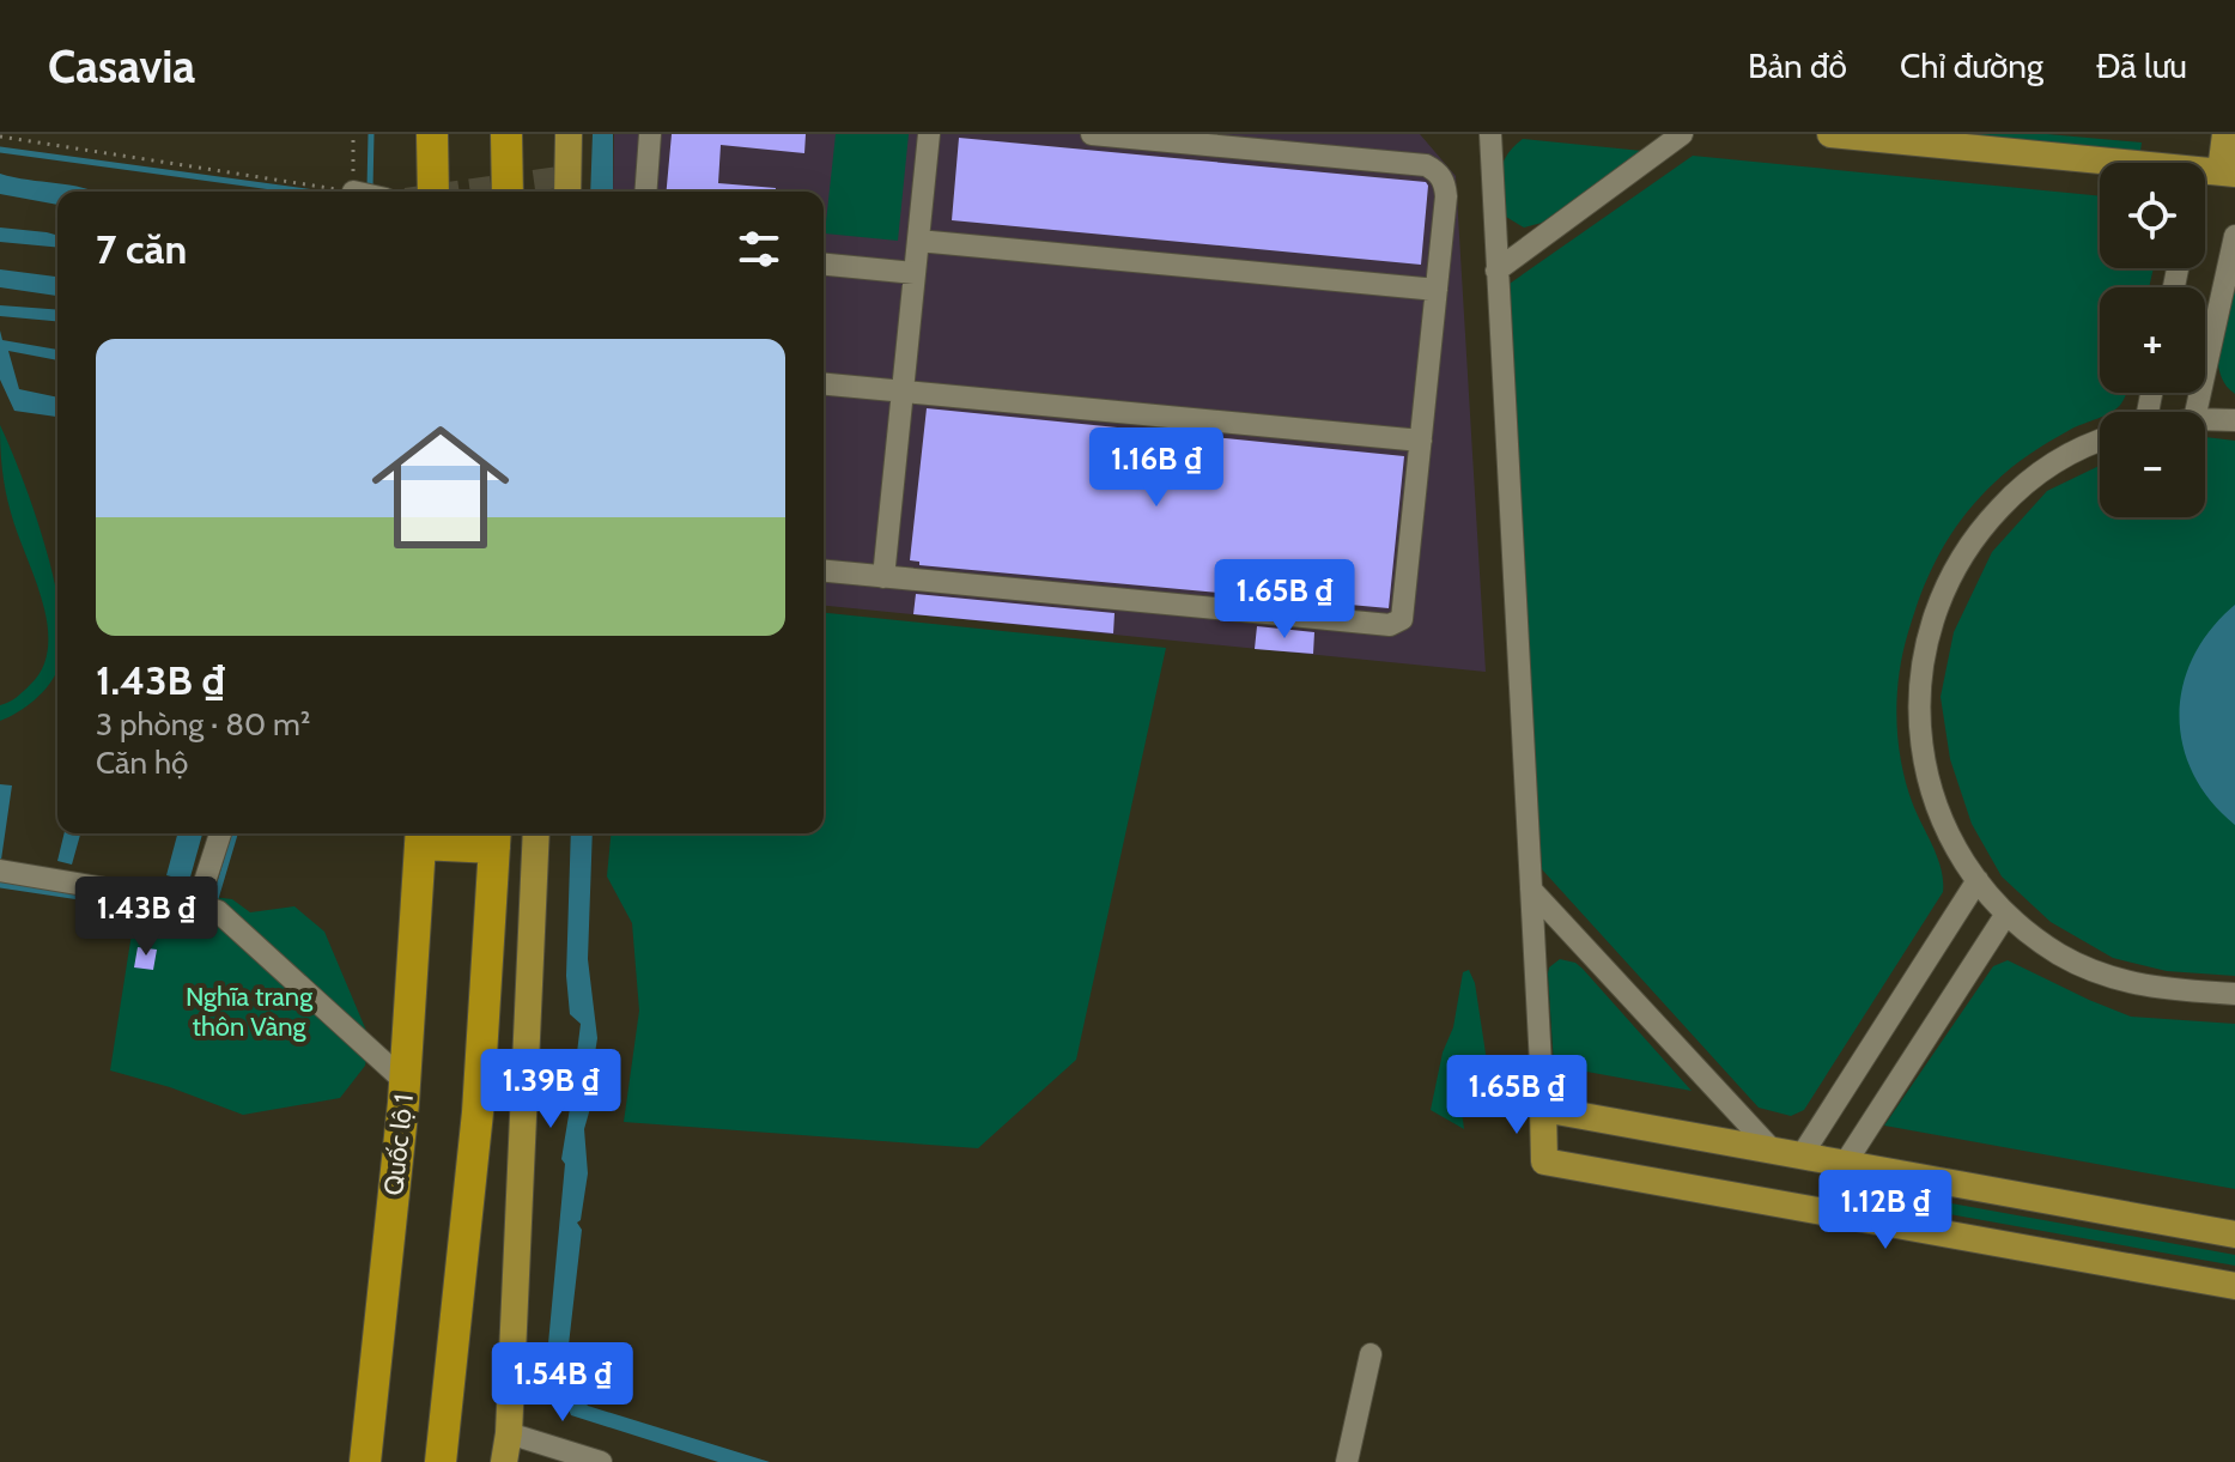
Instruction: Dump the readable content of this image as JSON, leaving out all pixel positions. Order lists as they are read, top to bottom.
{
  "streets": {
    "highway": ["Quốc lộ 1"]
  },
  "parks": ["Nghĩa trang thôn Vàng"],
  "page": {
    "header": "Casavia",
    "nav": ["Bản đồ", "Chỉ đường", "Đã lưu"],
    "map_buttons": ["+", "−"],
    "heading": "7 căn",
    "list": [
      {
        "name": "1.43B ₫",
        "note": "3 phòng · 80 m² · Căn hộ"
      }
    ],
    "price": [
      "1.16B ₫",
      "1.65B ₫",
      "1.43B ₫",
      "1.39B ₫",
      "1.65B ₫",
      "1.12B ₫",
      "1.54B ₫"
    ]
  }
}
